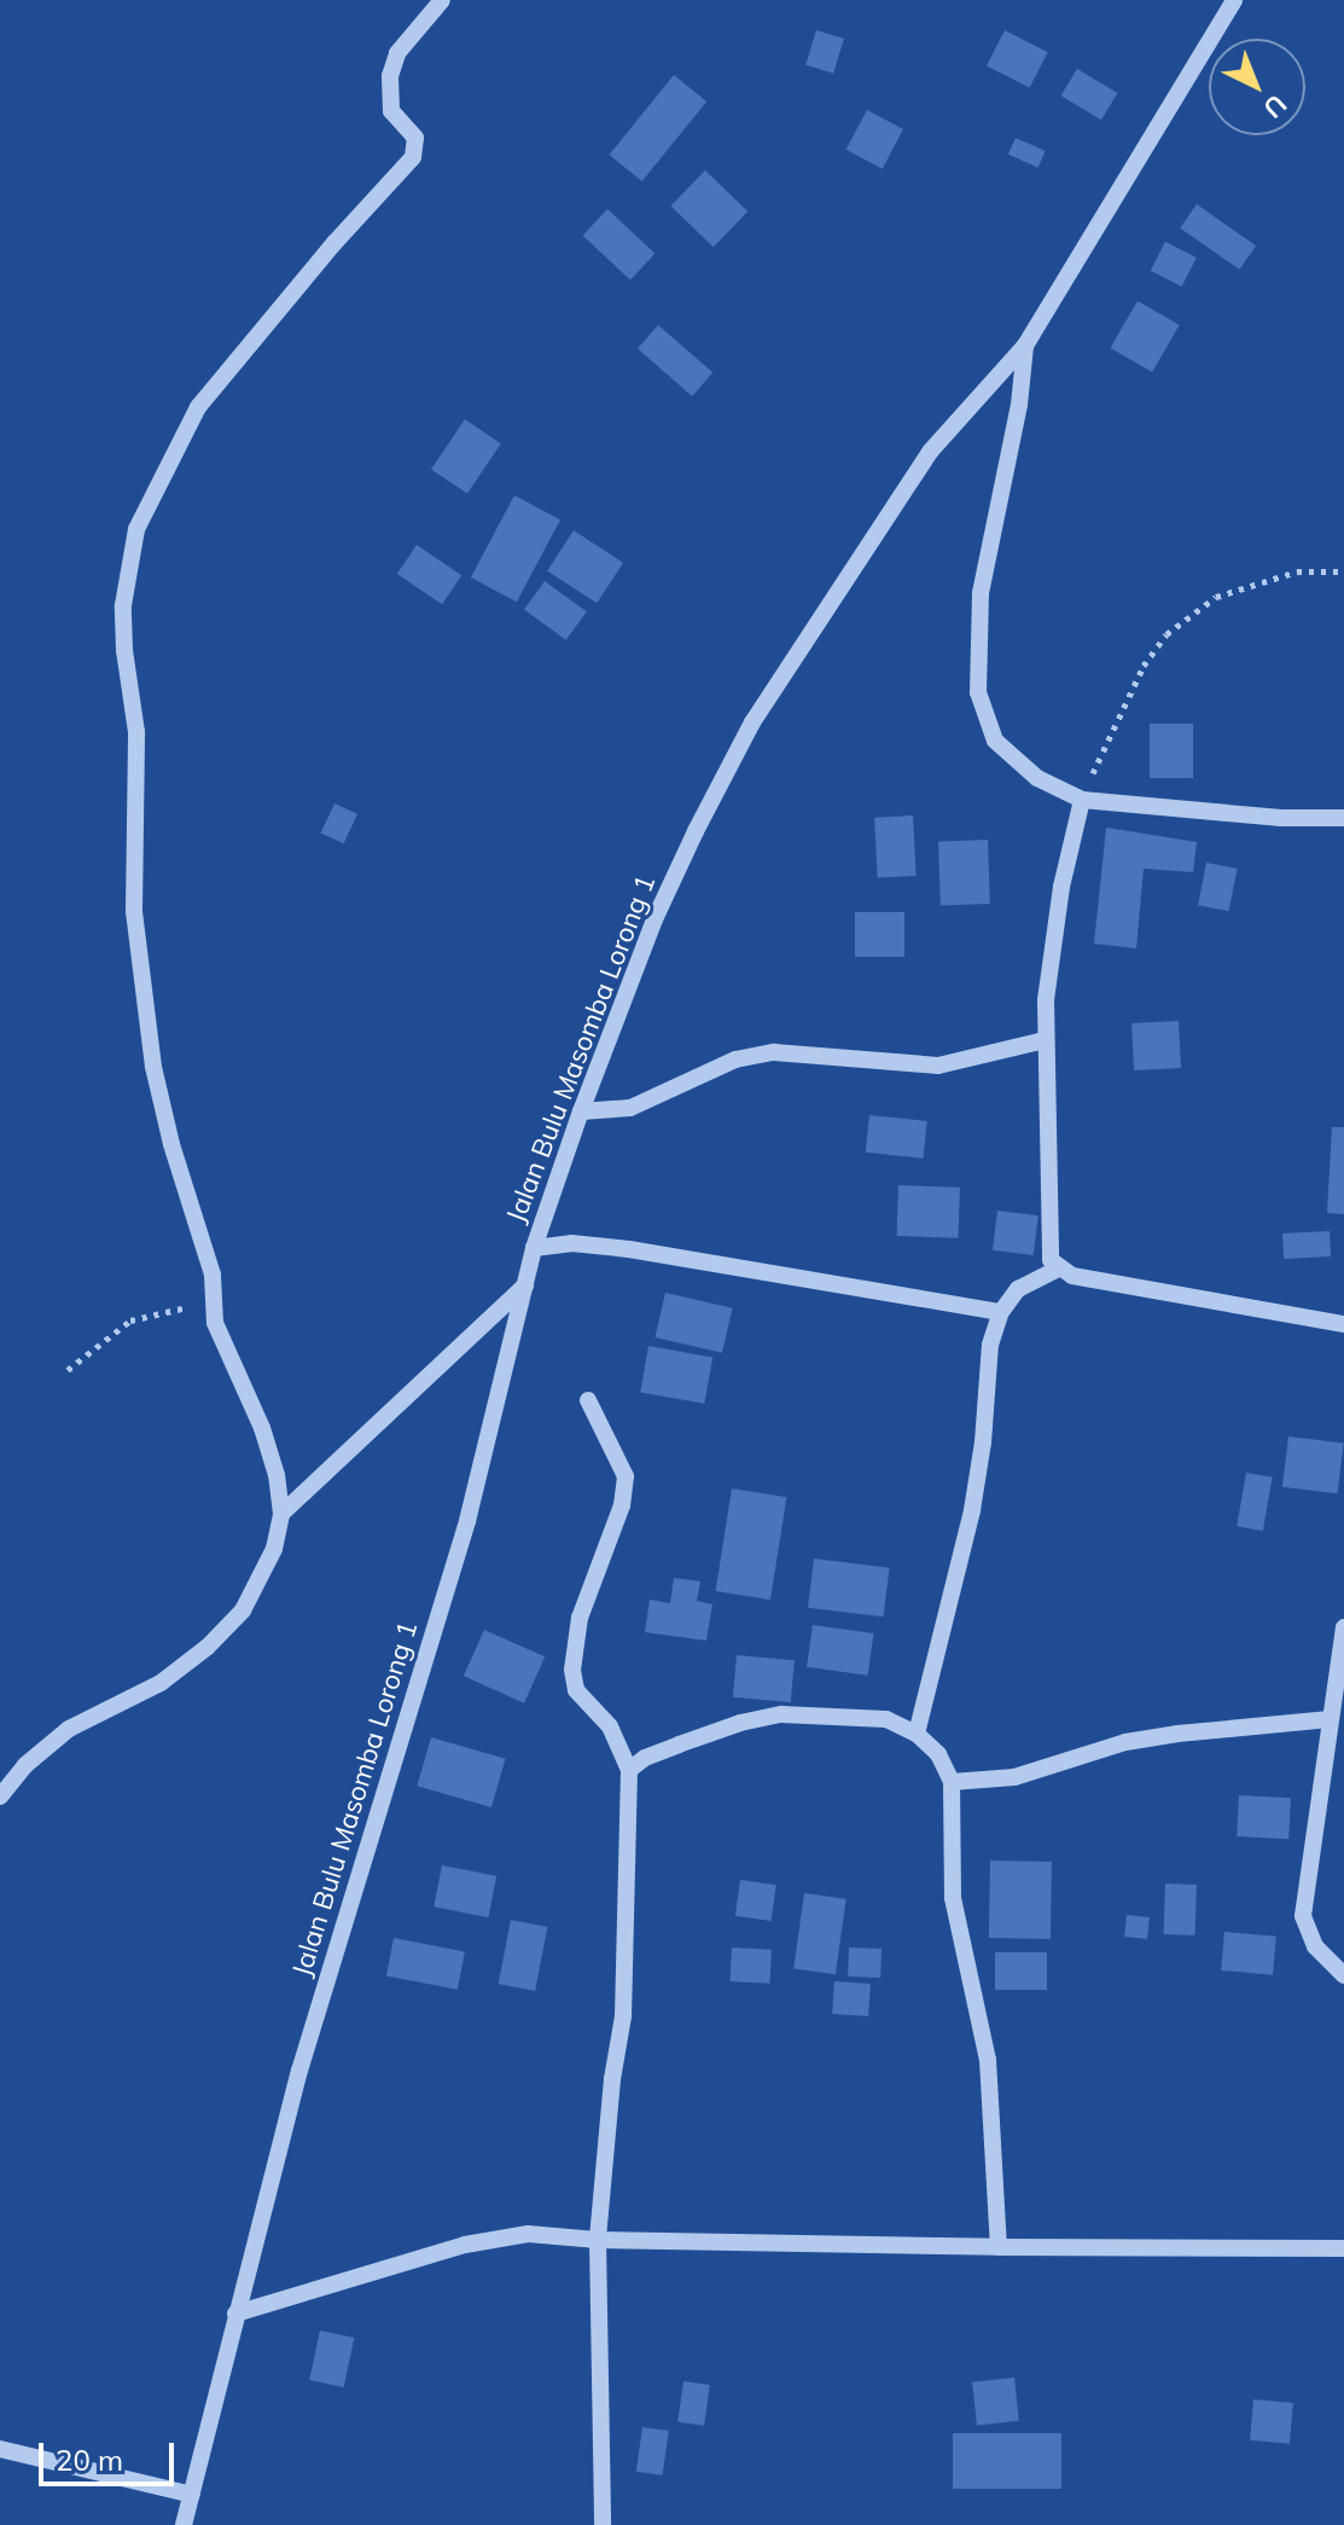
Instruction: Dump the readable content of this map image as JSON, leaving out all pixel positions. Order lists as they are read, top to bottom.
{
  "streets": {
    "street": ["Jalan Bulu Masomba Lorong 1"]
  },
  "scale_bar": "20 m",
  "north": "bottom right"
}
